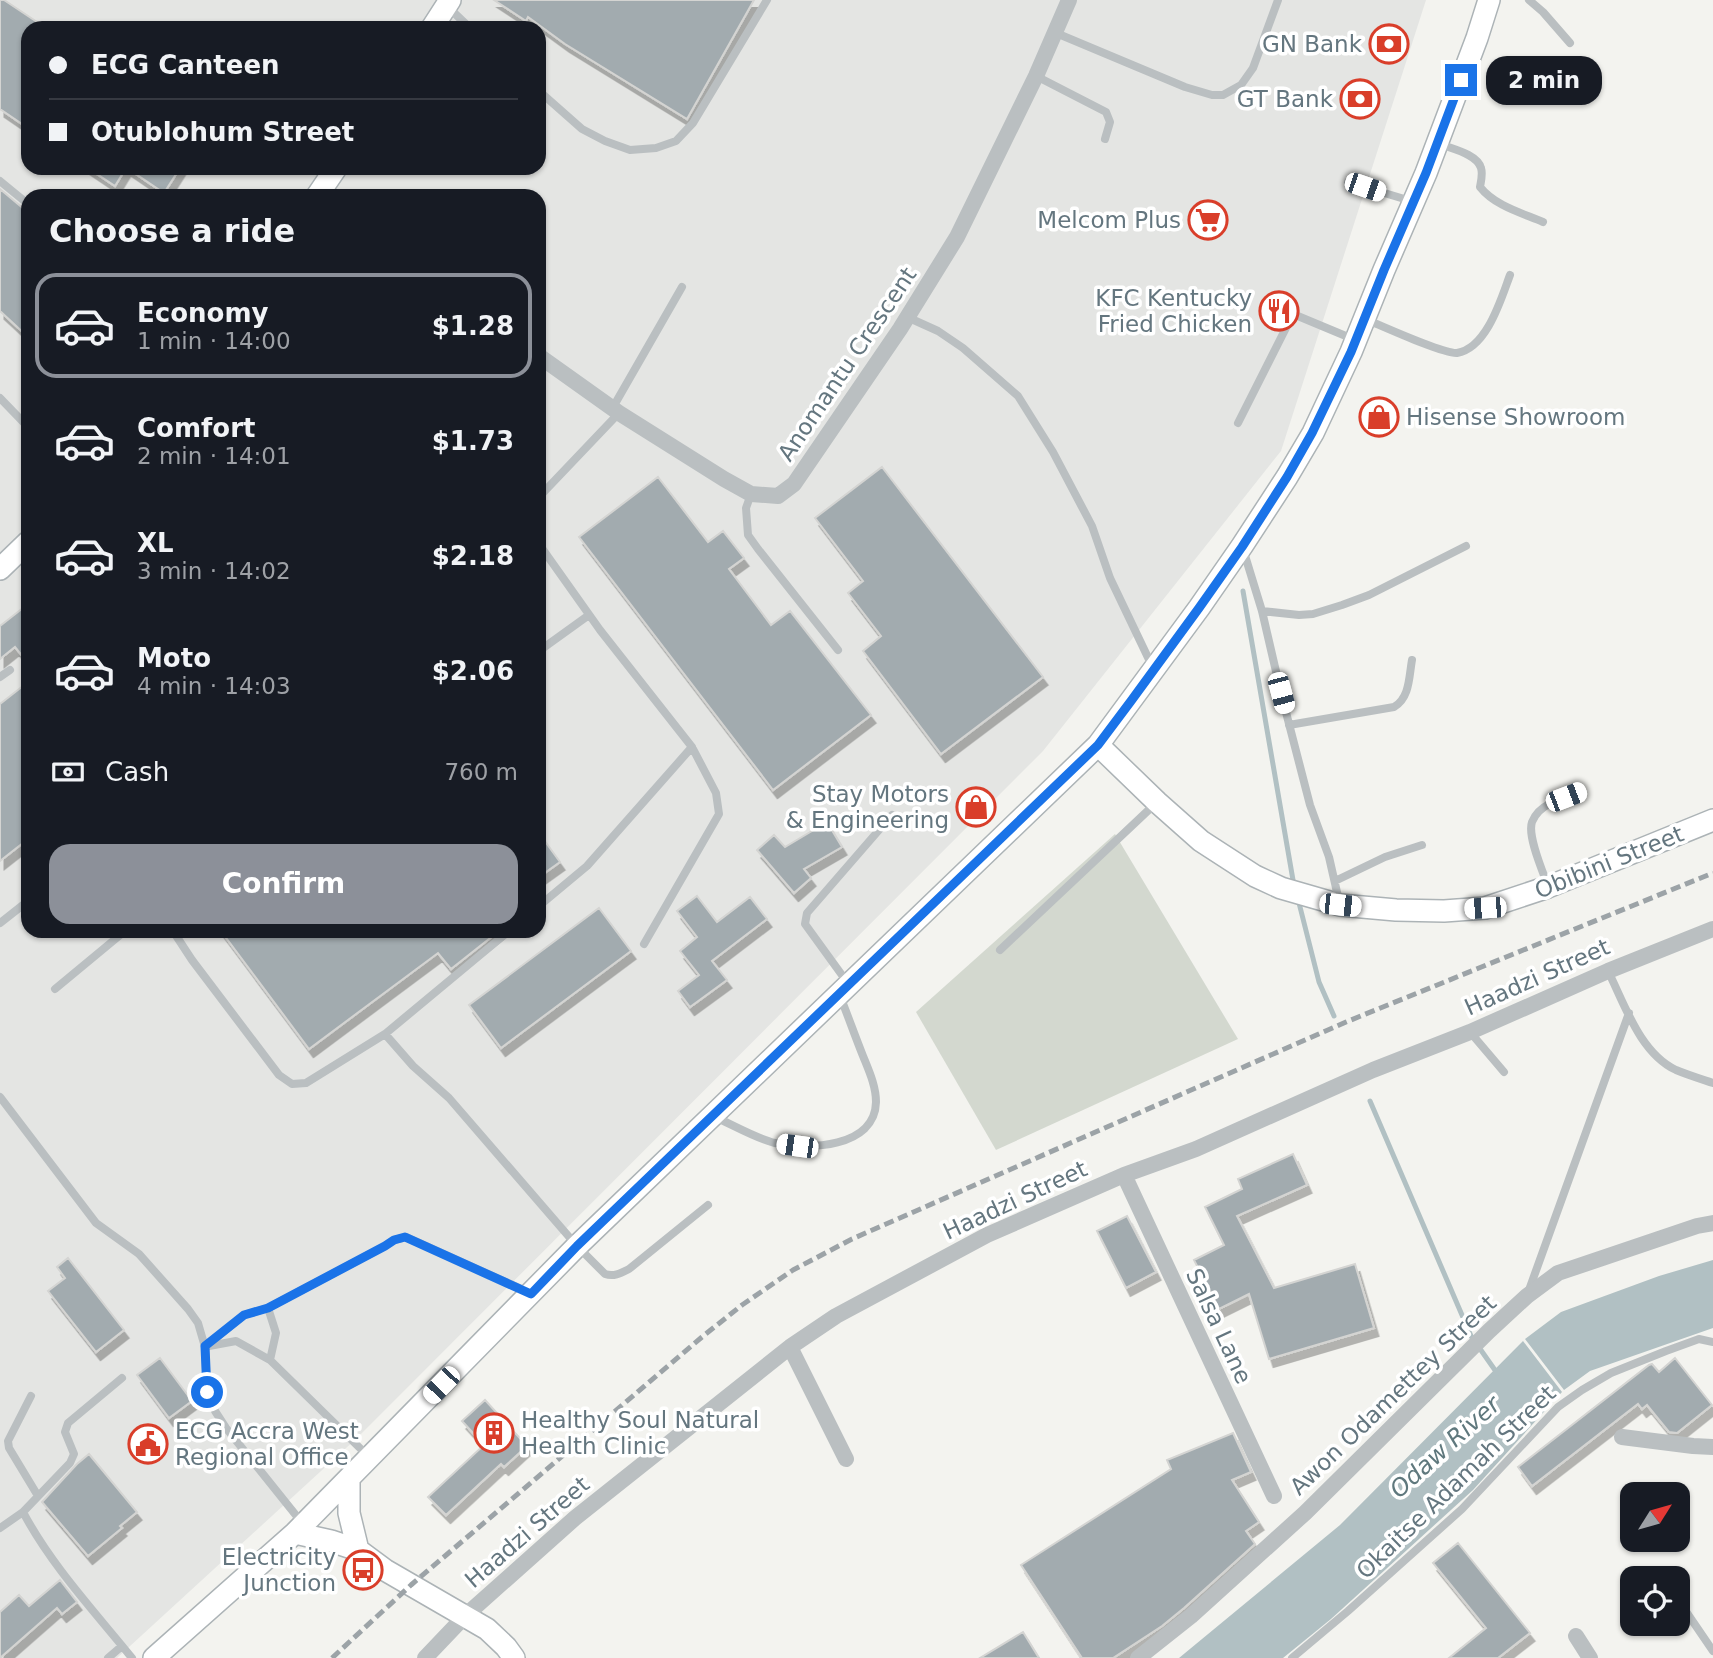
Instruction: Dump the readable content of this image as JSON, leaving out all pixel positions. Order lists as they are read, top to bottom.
{
  "streets": {
    "street": [
      "Anomantu Crescent",
      "Obibini Street",
      "Haadzi Street",
      "Salsa Lane",
      "Awon Odamettey Street"
    ],
    "lane": ["Okaitse Adamah Street"]
  },
  "crossings": [
    ["Haadzi Street", "Salsa Lane"]
  ],
  "water": ["Odaw River"],
  "places": {
    "bank": ["GN Bank", "GT Bank"],
    "supermarket": ["Melcom Plus"],
    "restaurant": ["KFC Kentucky Fried Chicken"],
    "shop": ["Hisense Showroom", "Stay Motors & Engineering"],
    "building": ["Healthy Soul Natural Health Clinic"],
    "public building": ["ECG Accra West Regional Office"],
    "bus stop": ["Electricity Junction"]
  },
  "north": "top right",
  "page": {
    "banner": ["ECG Canteen", "Otublohum Street"],
    "bubble": "2 min",
    "heading": "Choose a ride",
    "list": [
      {
        "name": "Economy",
        "note": "1 min · 14:00",
        "value": "$1.28"
      },
      {
        "name": "Comfort",
        "note": "2 min · 14:01",
        "value": "$1.73"
      },
      {
        "name": "XL",
        "note": "3 min · 14:02",
        "value": "$2.18"
      },
      {
        "name": "Moto",
        "note": "4 min · 14:03",
        "value": "$2.06"
      }
    ],
    "pay": ["Cash", "760 m"],
    "buttons": "Confirm"
  }
}
